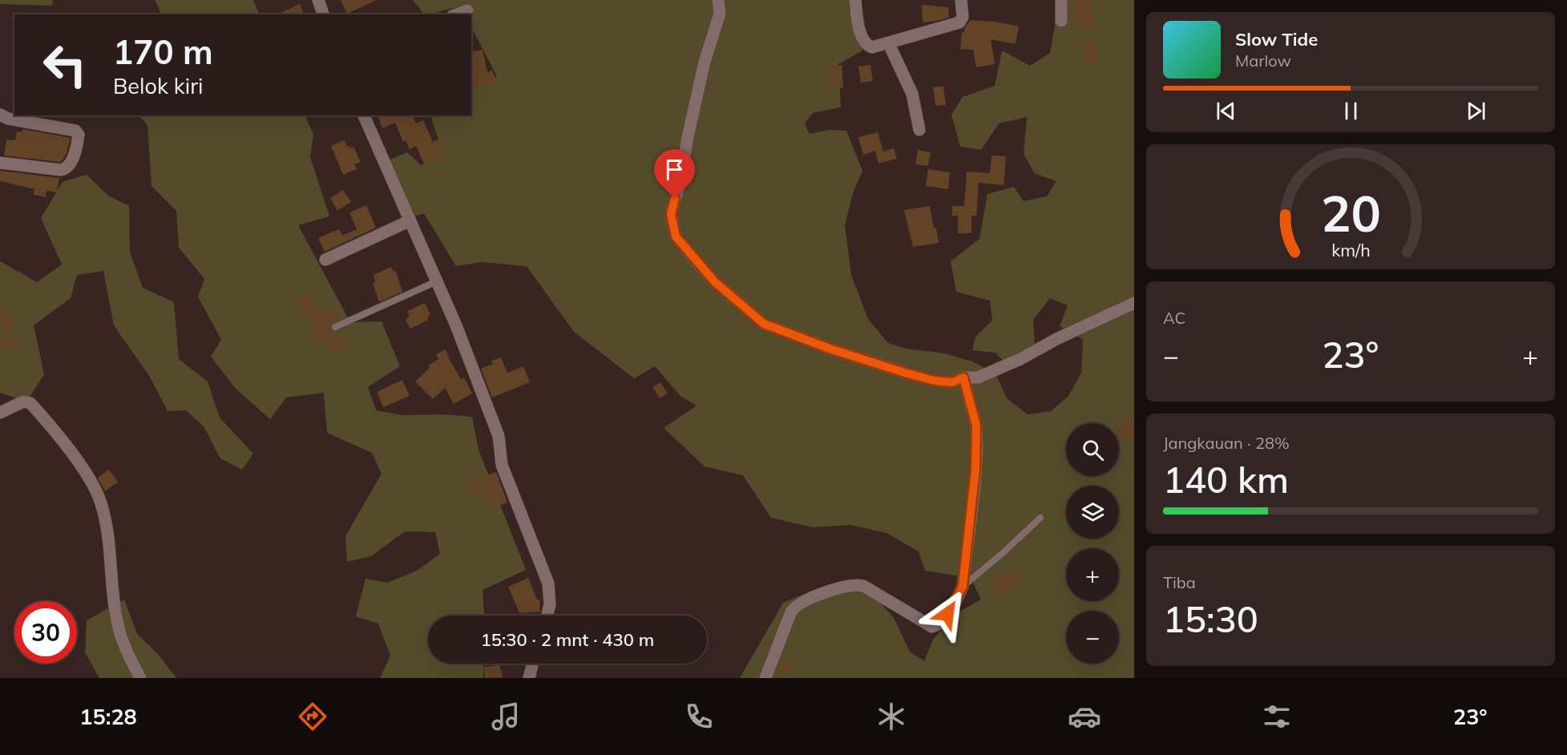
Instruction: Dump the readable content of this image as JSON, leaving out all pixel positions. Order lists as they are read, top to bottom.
{
  "page": {
    "turn": ["170 m", "Belok kiri"],
    "song": ["Slow Tide", "Marlow"],
    "tile": [
      "AC",
      ["Jangkauan · 28%", "140 km"],
      ["Tiba", "15:30"]
    ],
    "heat": ["−", "23°", "+"],
    "map_buttons": ["+", "−"],
    "limit": "30",
    "trip": "15:30 · 2 mnt · 430 m",
    "tabs": ["15:28", "23°"],
    "gauge": ["20", "km/h"]
  }
}
